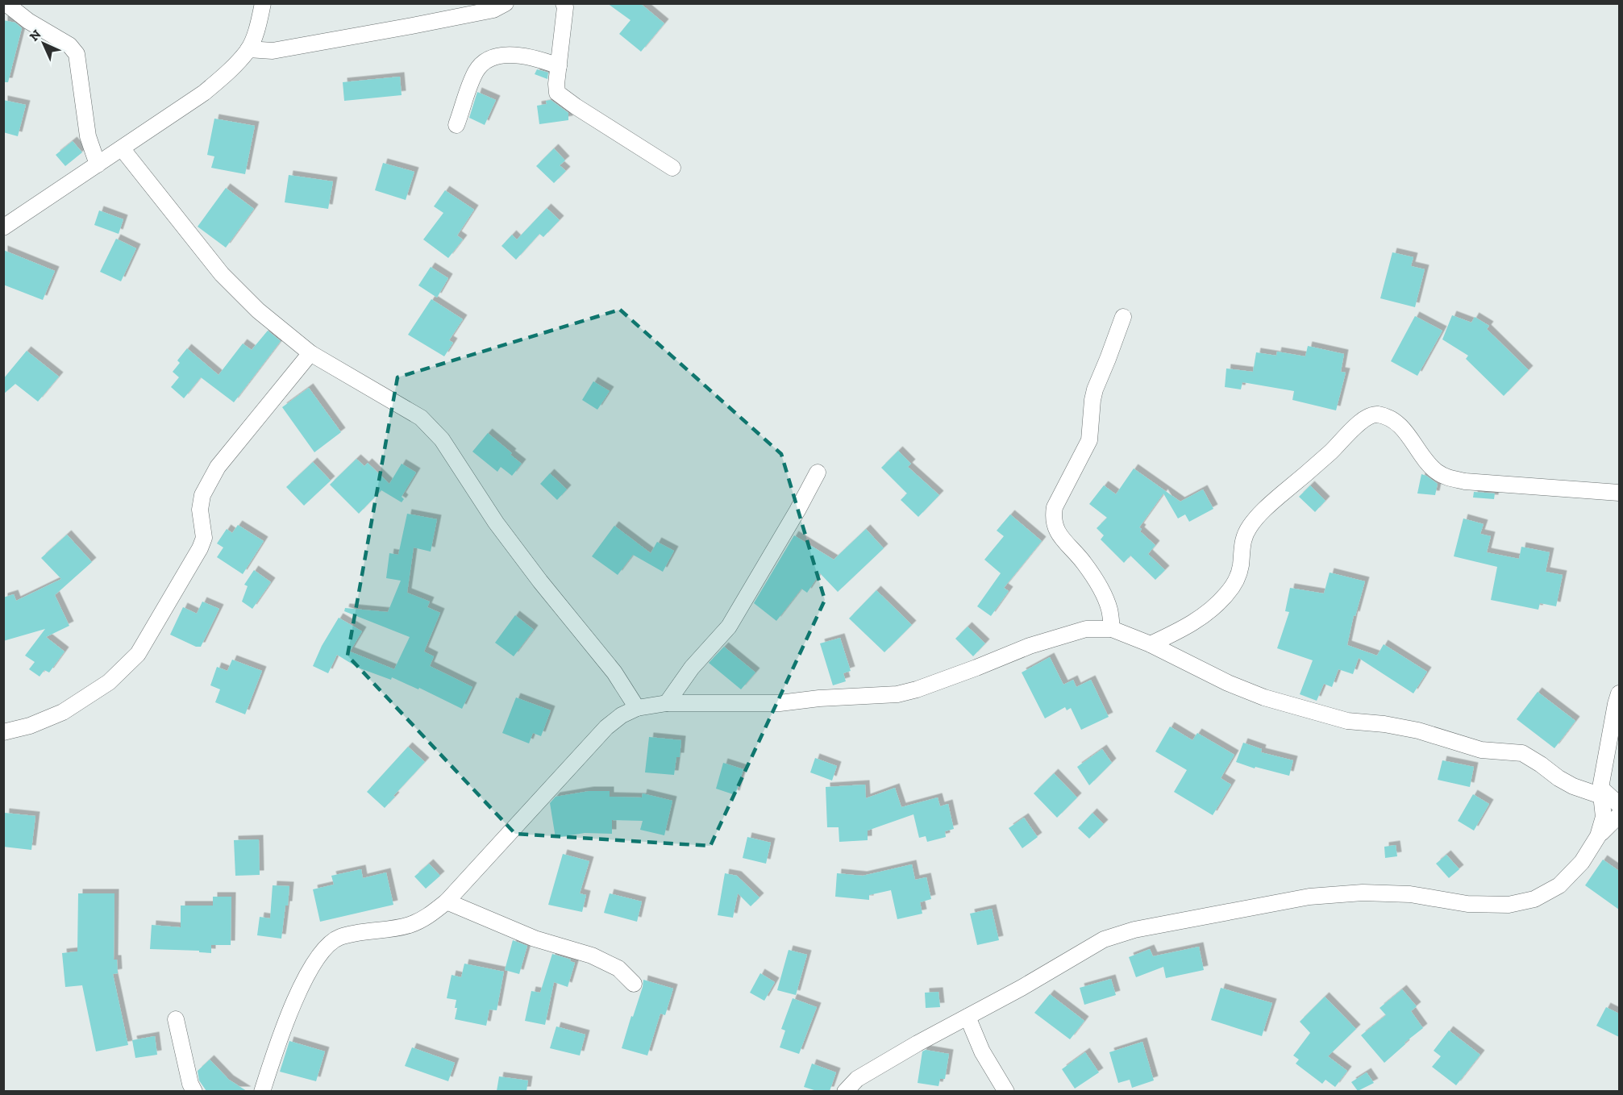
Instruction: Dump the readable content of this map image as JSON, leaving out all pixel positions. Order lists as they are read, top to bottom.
{
  "north": "top left"
}
